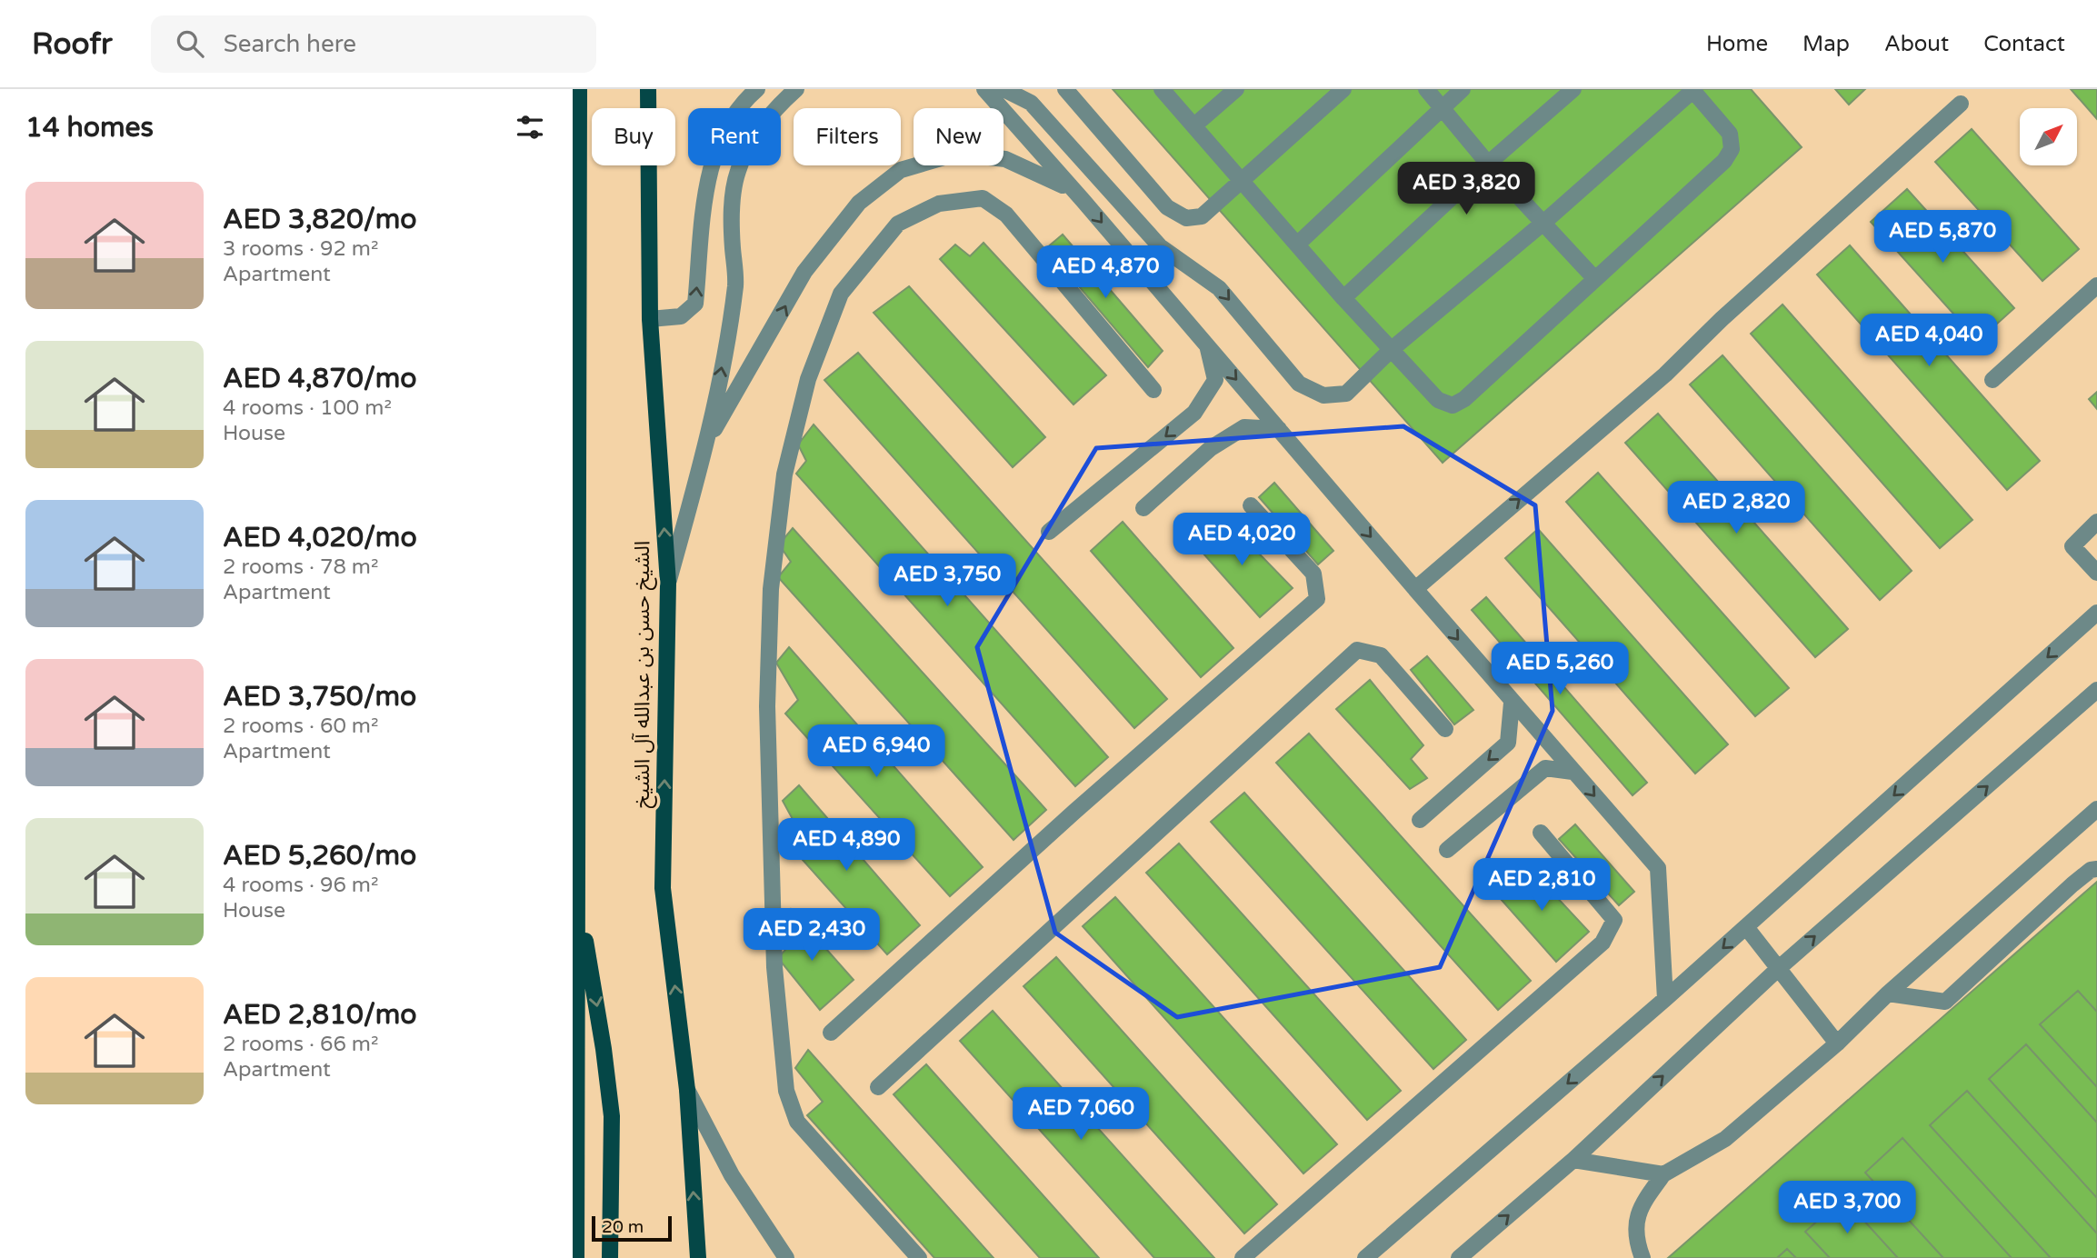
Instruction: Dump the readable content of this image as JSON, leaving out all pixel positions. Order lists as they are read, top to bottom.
{
  "streets": {
    "main road": ["الشيخ حسن بن عبدالله آل الشيخ"]
  },
  "scale_bar": "20 m",
  "north": "top right",
  "page": {
    "header": "Roofr",
    "search": "Search here",
    "nav": [
      "Home",
      "Map",
      "About",
      "Contact"
    ],
    "heading": "14 homes",
    "chip": [
      "Buy",
      "Rent",
      "Filters",
      "New"
    ],
    "price": [
      "AED 3,820",
      "AED 5,870",
      "AED 4,870",
      "AED 4,040",
      "AED 2,820",
      "AED 4,020",
      "AED 3,750",
      "AED 5,260",
      "AED 6,940",
      "AED 4,890",
      "AED 2,810",
      "AED 2,430",
      "AED 7,060",
      "AED 3,700"
    ],
    "list": [
      {
        "name": "AED 3,820/mo",
        "note": "3 rooms · 92 m² · Apartment"
      },
      {
        "name": "AED 4,870/mo",
        "note": "4 rooms · 100 m² · House"
      },
      {
        "name": "AED 4,020/mo",
        "note": "2 rooms · 78 m² · Apartment"
      },
      {
        "name": "AED 3,750/mo",
        "note": "2 rooms · 60 m² · Apartment"
      },
      {
        "name": "AED 5,260/mo",
        "note": "4 rooms · 96 m² · House"
      },
      {
        "name": "AED 2,810/mo",
        "note": "2 rooms · 66 m² · Apartment"
      }
    ],
    "scale": "20 m"
  }
}
